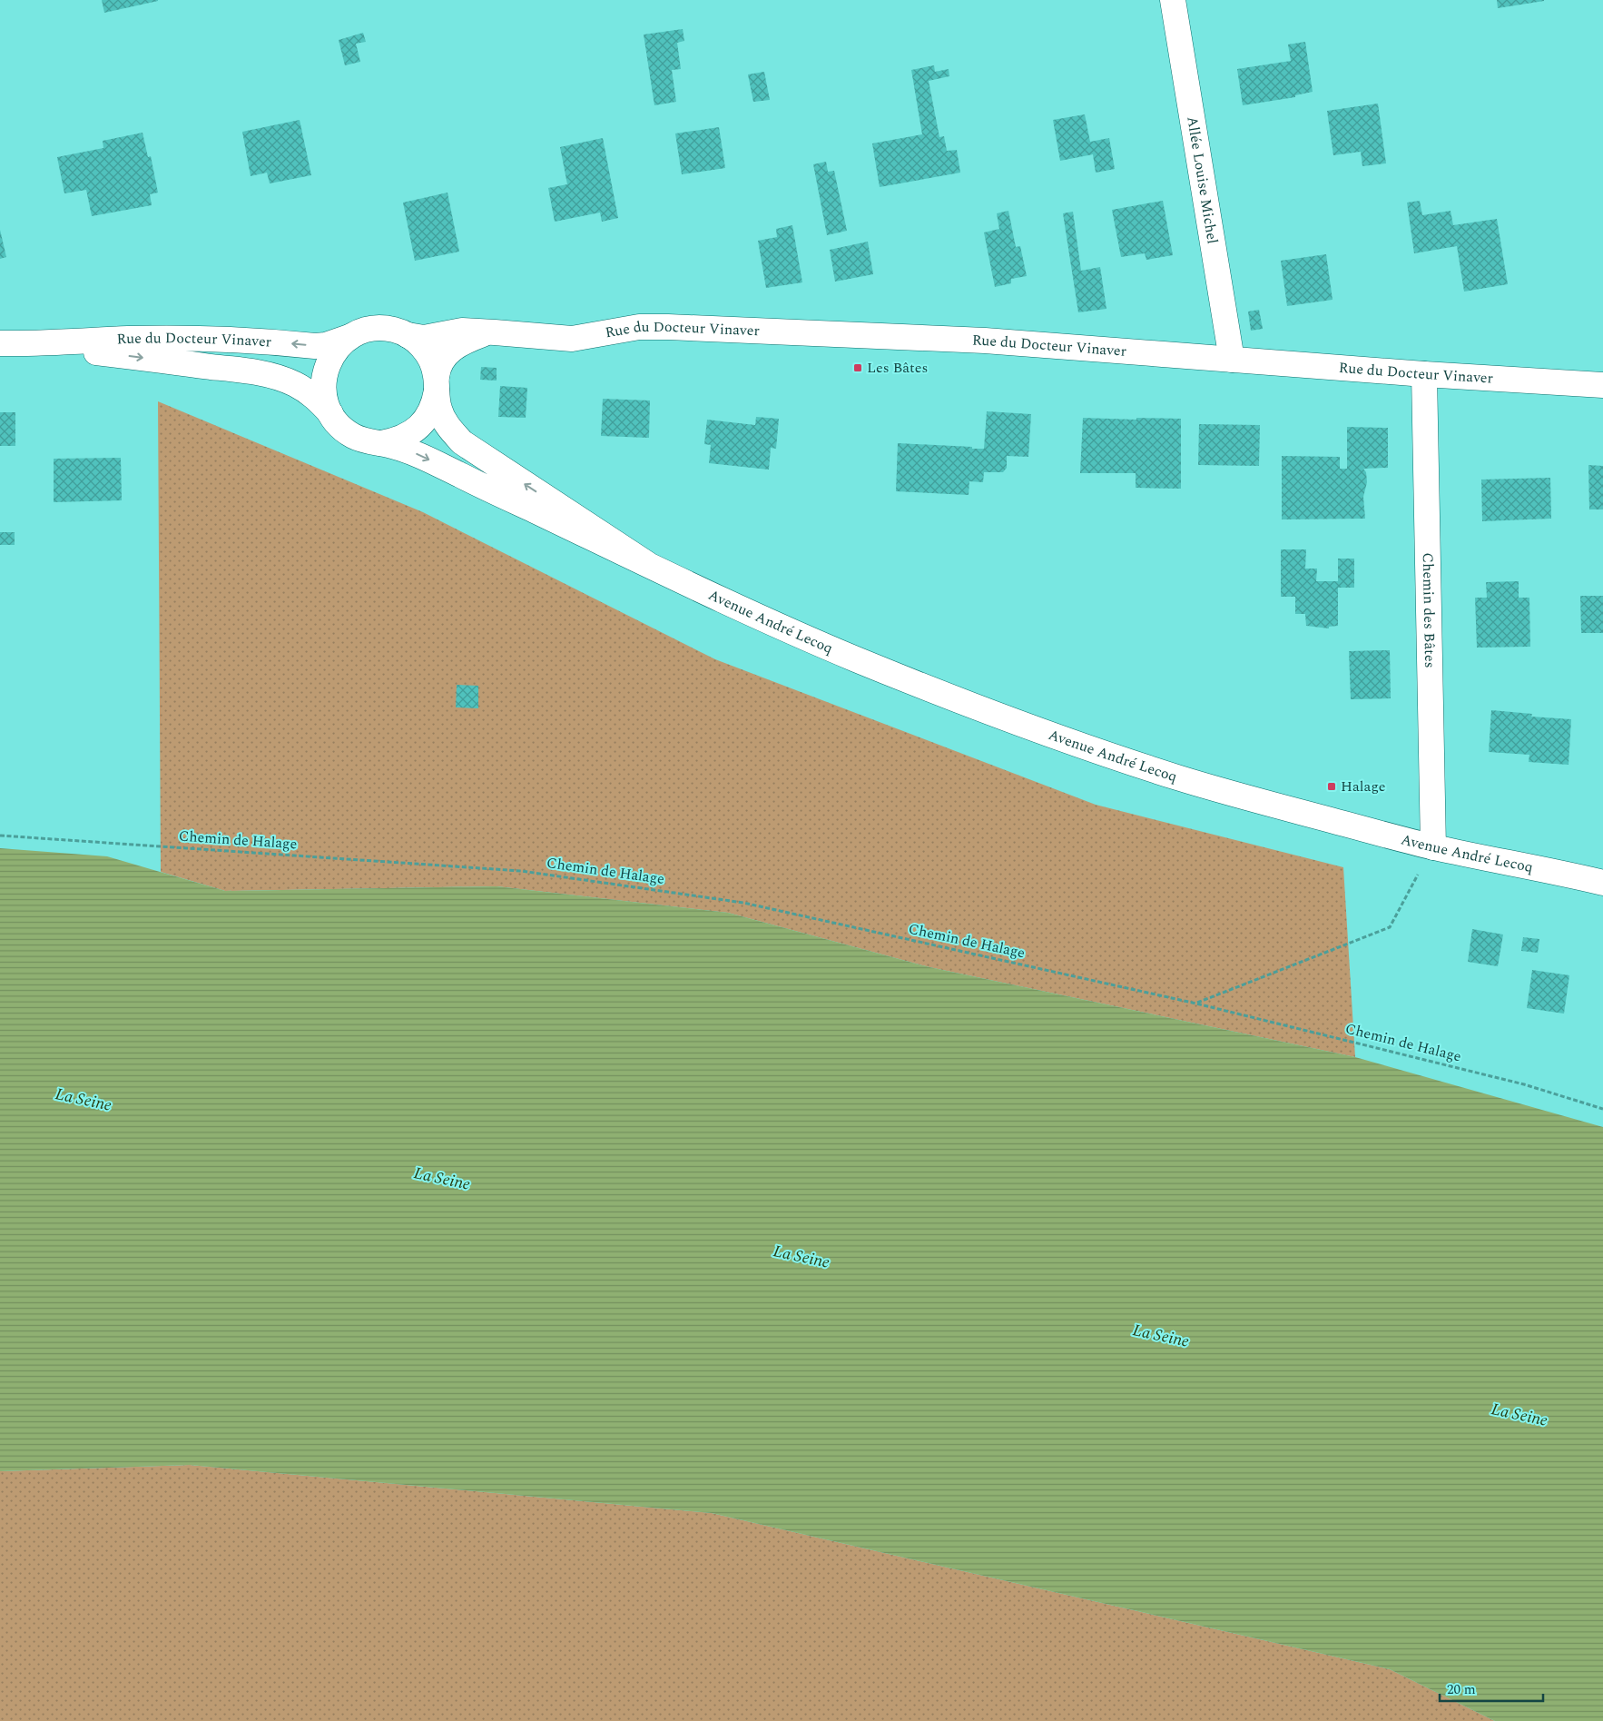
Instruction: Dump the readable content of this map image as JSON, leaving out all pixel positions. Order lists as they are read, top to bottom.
{
  "streets": {
    "main road": [
      "Allée Louise Michel",
      "Rue du Docteur Vinaver",
      "Chemin des Bâtes",
      "Avenue André Lecoq"
    ],
    "path": ["Chemin de Halage"]
  },
  "crossings": [
    ["Allée Louise Michel", "Rue du Docteur Vinaver"],
    ["Rue du Docteur Vinaver", "Chemin des Bâtes"],
    ["Chemin des Bâtes", "Avenue André Lecoq"]
  ],
  "water": ["La Seine"],
  "places": {
    "transit": ["Les Bâtes", "Halage"]
  },
  "scale_bar": "20 m"
}
